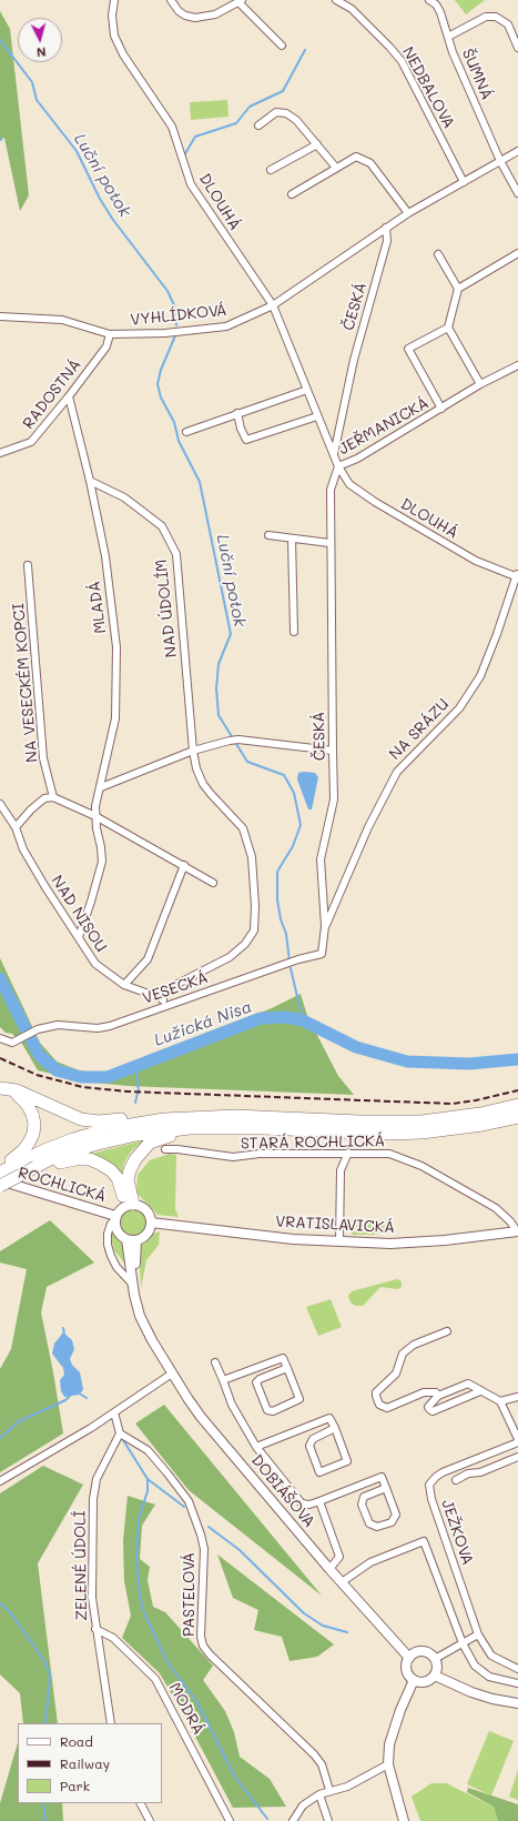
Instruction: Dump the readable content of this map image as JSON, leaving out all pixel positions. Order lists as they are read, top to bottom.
{
  "streets": {
    "street": [
      "ŠUMNÁ",
      "NEDBALOVA",
      "DLOUHÁ",
      "ČESKÁ",
      "VYHLÍDKOVÁ",
      "RADOSTNÁ",
      "JEŘMANICKÁ",
      "MLADÁ",
      "NAD ÚDOLÍM",
      "NA VESECKÉM KOPCI",
      "NA SRÁZU",
      "NAD NISOU",
      "VESECKÁ",
      "STARÁ ROCHLICKÁ",
      "ROCHLICKÁ",
      "VRATISLAVICKÁ",
      "DOBIÁŠOVA",
      "JEŽKOVA",
      "ZELENÉ ÚDOLÍ",
      "PASTELOVÁ",
      "MODRÁ"
    ]
  },
  "crossings": [
    ["DLOUHÁ", "ČESKÁ"],
    ["DLOUHÁ", "VYHLÍDKOVÁ"],
    ["DLOUHÁ", "JEŘMANICKÁ"],
    ["DLOUHÁ", "NA SRÁZU"],
    ["ČESKÁ", "VYHLÍDKOVÁ"],
    ["ČESKÁ", "JEŘMANICKÁ"],
    ["ČESKÁ", "NA SRÁZU"],
    ["ČESKÁ", "VESECKÁ"],
    ["VYHLÍDKOVÁ", "RADOSTNÁ"],
    ["RADOSTNÁ", "MLADÁ"],
    ["MLADÁ", "NAD ÚDOLÍM"],
    ["MLADÁ", "NAD NISOU"],
    ["NAD ÚDOLÍM", "NAD NISOU"],
    ["NA SRÁZU", "VESECKÁ"],
    ["STARÁ ROCHLICKÁ", "VRATISLAVICKÁ"],
    ["ROCHLICKÁ", "VRATISLAVICKÁ"],
    ["ROCHLICKÁ", "DOBIÁŠOVA"],
    ["VRATISLAVICKÁ", "DOBIÁŠOVA"],
    ["ZELENÉ ÚDOLÍ", "PASTELOVÁ"],
    ["ZELENÉ ÚDOLÍ", "MODRÁ"]
  ],
  "water": ["Luční potok", "Lužická Nisa"],
  "legend": ["Road", "Railway", "Park"],
  "north": "bottom"
}
